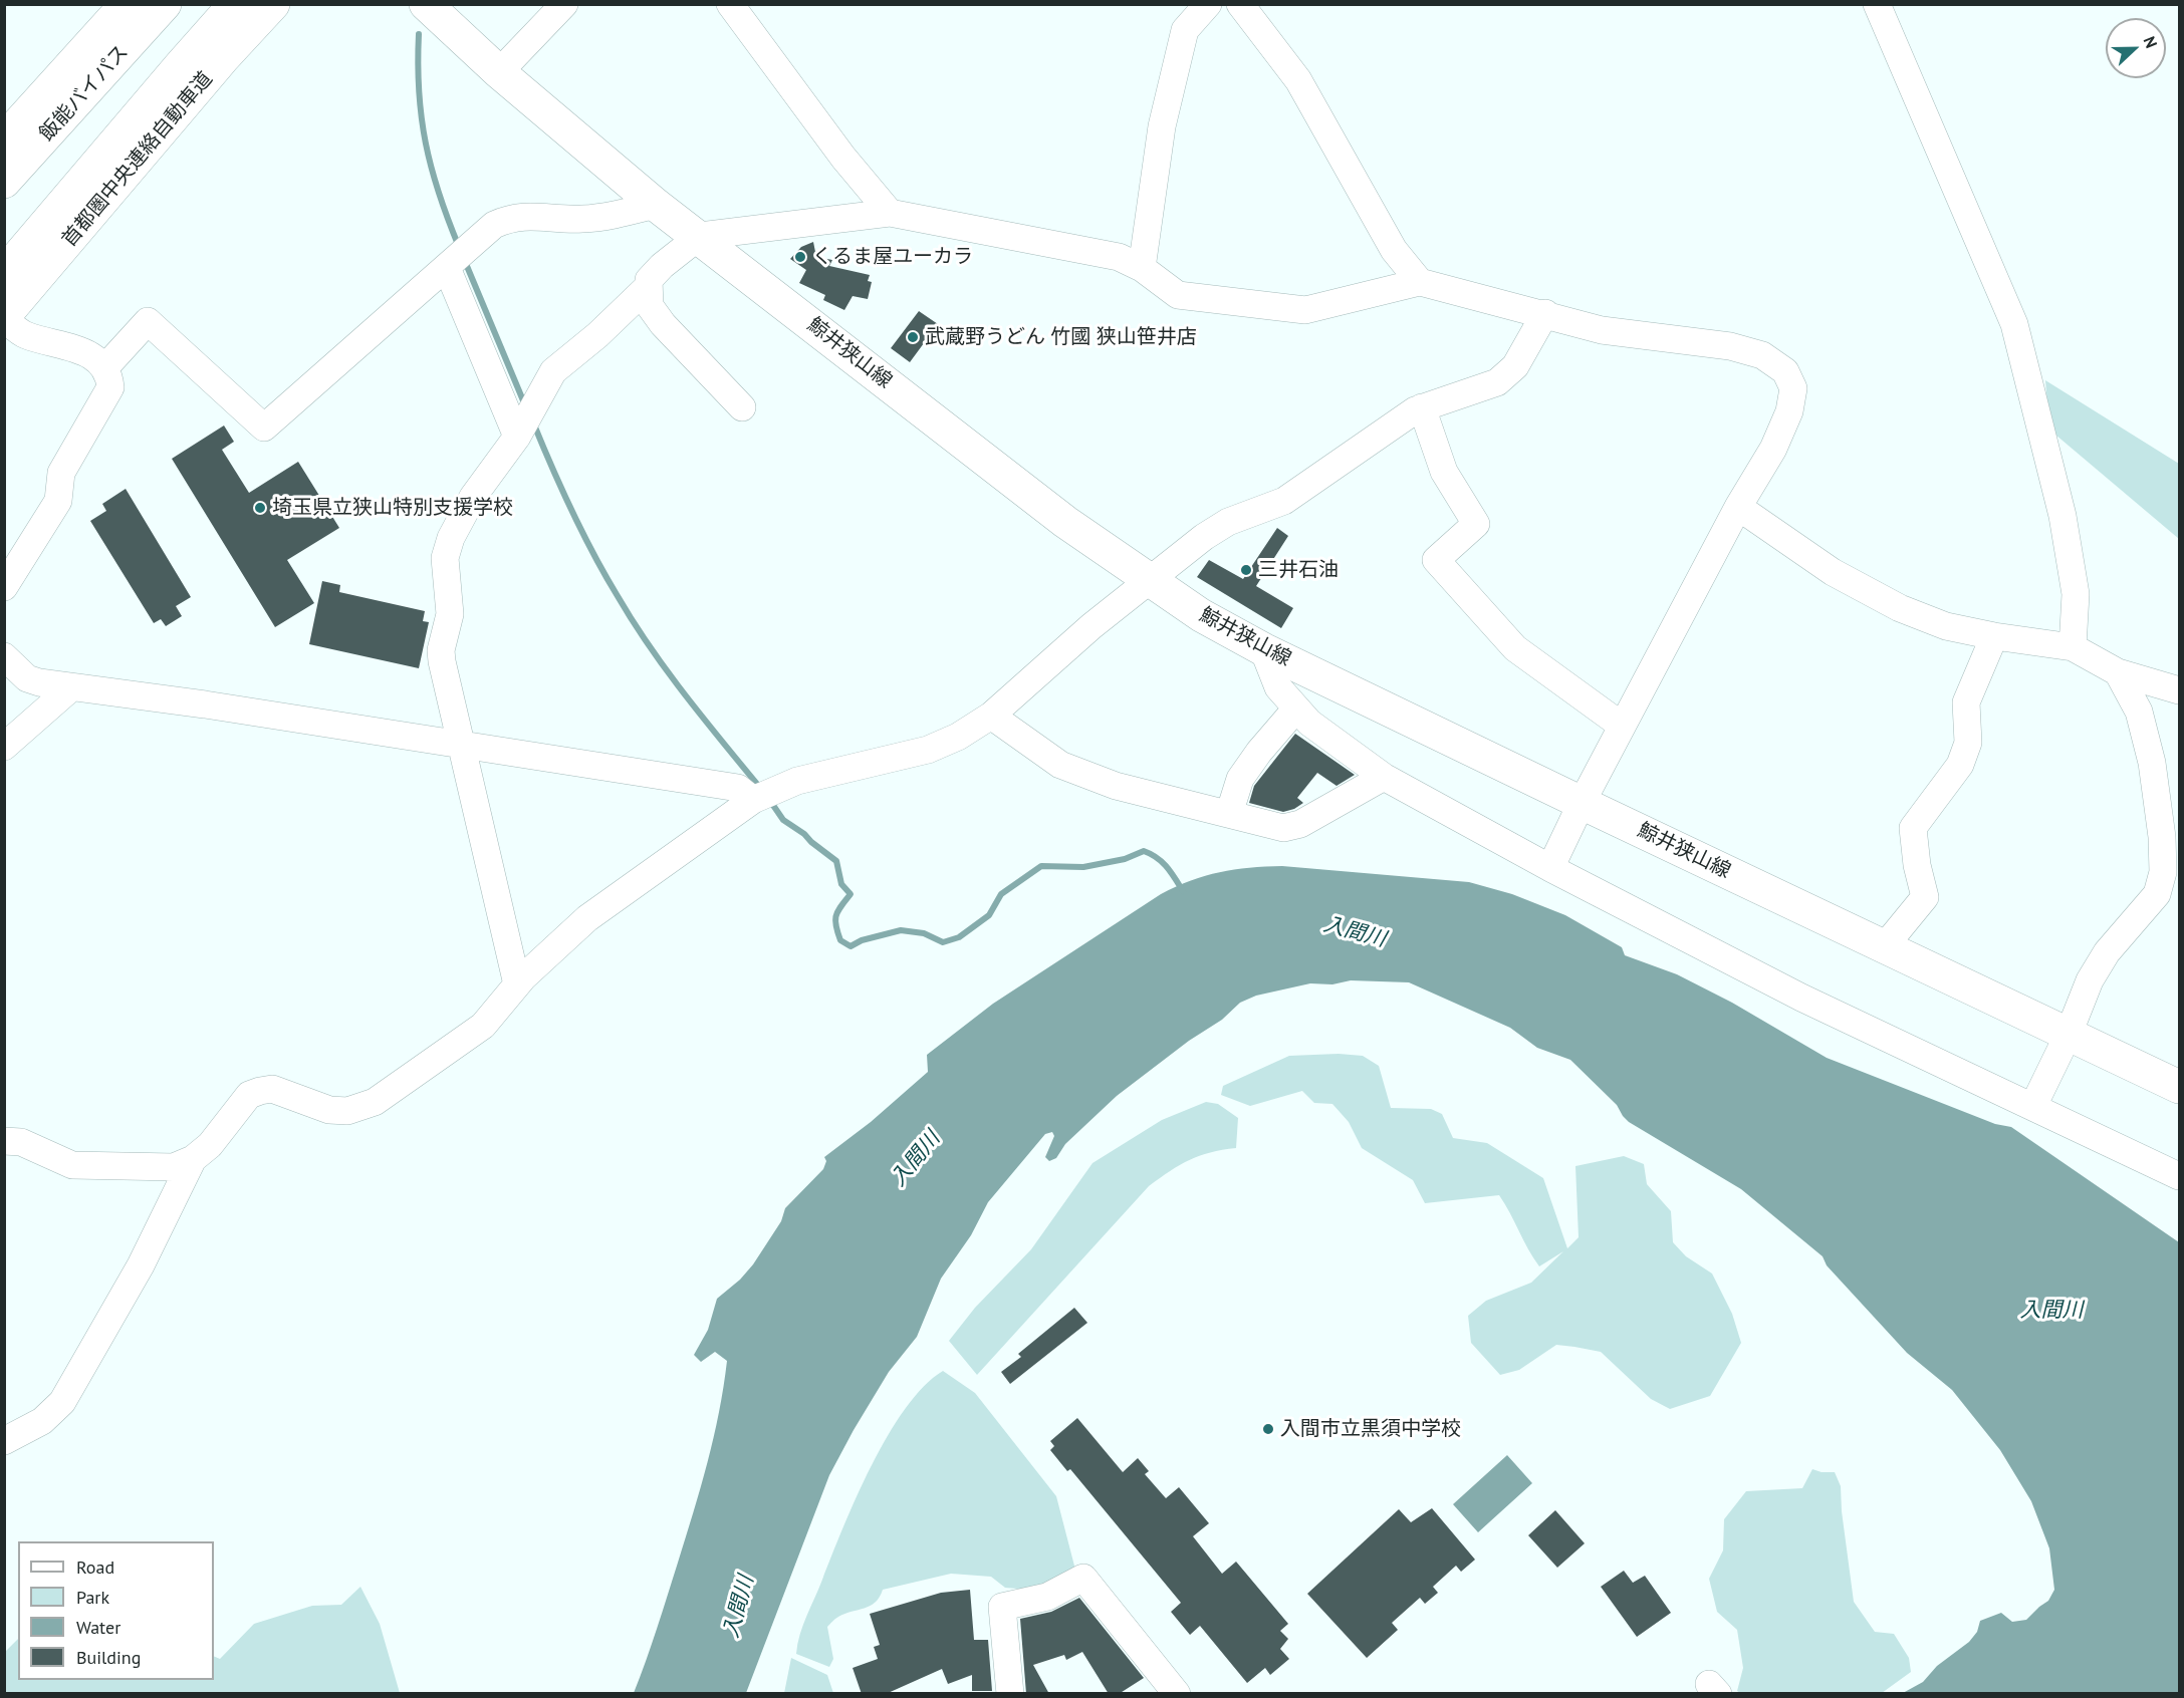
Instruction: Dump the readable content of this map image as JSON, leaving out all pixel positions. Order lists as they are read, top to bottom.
{
  "streets": {
    "main road": ["飯能バイパス", "首都圏中央連絡自動車道", "鯨井狭山線"]
  },
  "water": ["入間川"],
  "places": [
    "くるま屋ユーカラ",
    "武蔵野うどん 竹國 狭山笹井店",
    "埼玉県立狭山特別支援学校",
    "三井石油",
    "入間市立黒須中学校"
  ],
  "legend": [
    "Road",
    "Park",
    "Water",
    "Building"
  ],
  "north": "right"
}
